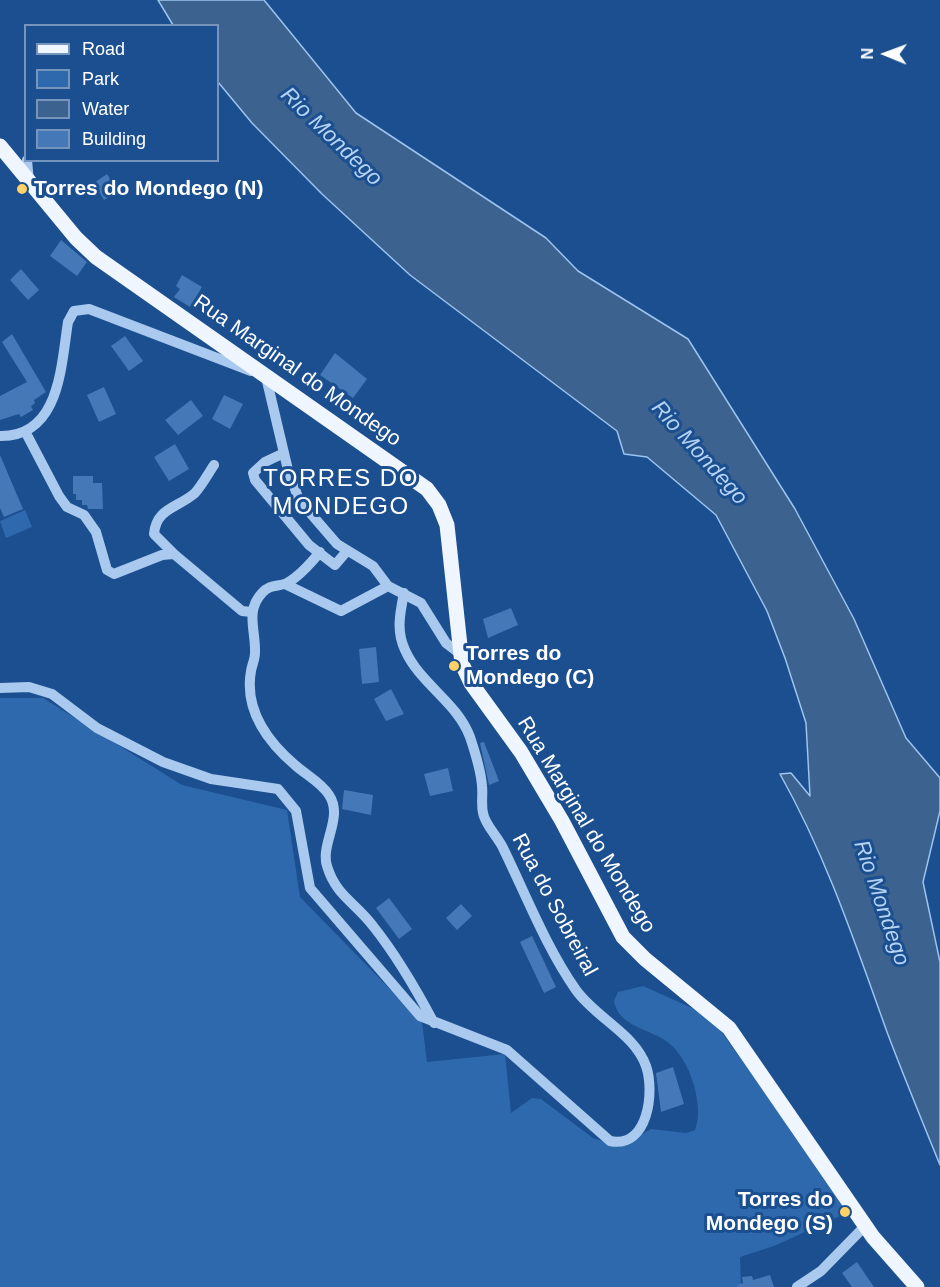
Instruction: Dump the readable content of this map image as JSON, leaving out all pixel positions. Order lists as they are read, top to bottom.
{
  "streets": {
    "main road": ["Rua Marginal do Mondego"],
    "street": ["Rua do Sobreiral"]
  },
  "districts": ["TORRES DO MONDEGO"],
  "water": ["Rio Mondego"],
  "places": ["Torres do Mondego (N)", "Torres do Mondego (C)", "Torres do Mondego (S)"],
  "legend": [
    "Road",
    "Park",
    "Water",
    "Building"
  ],
  "north": "left"
}
